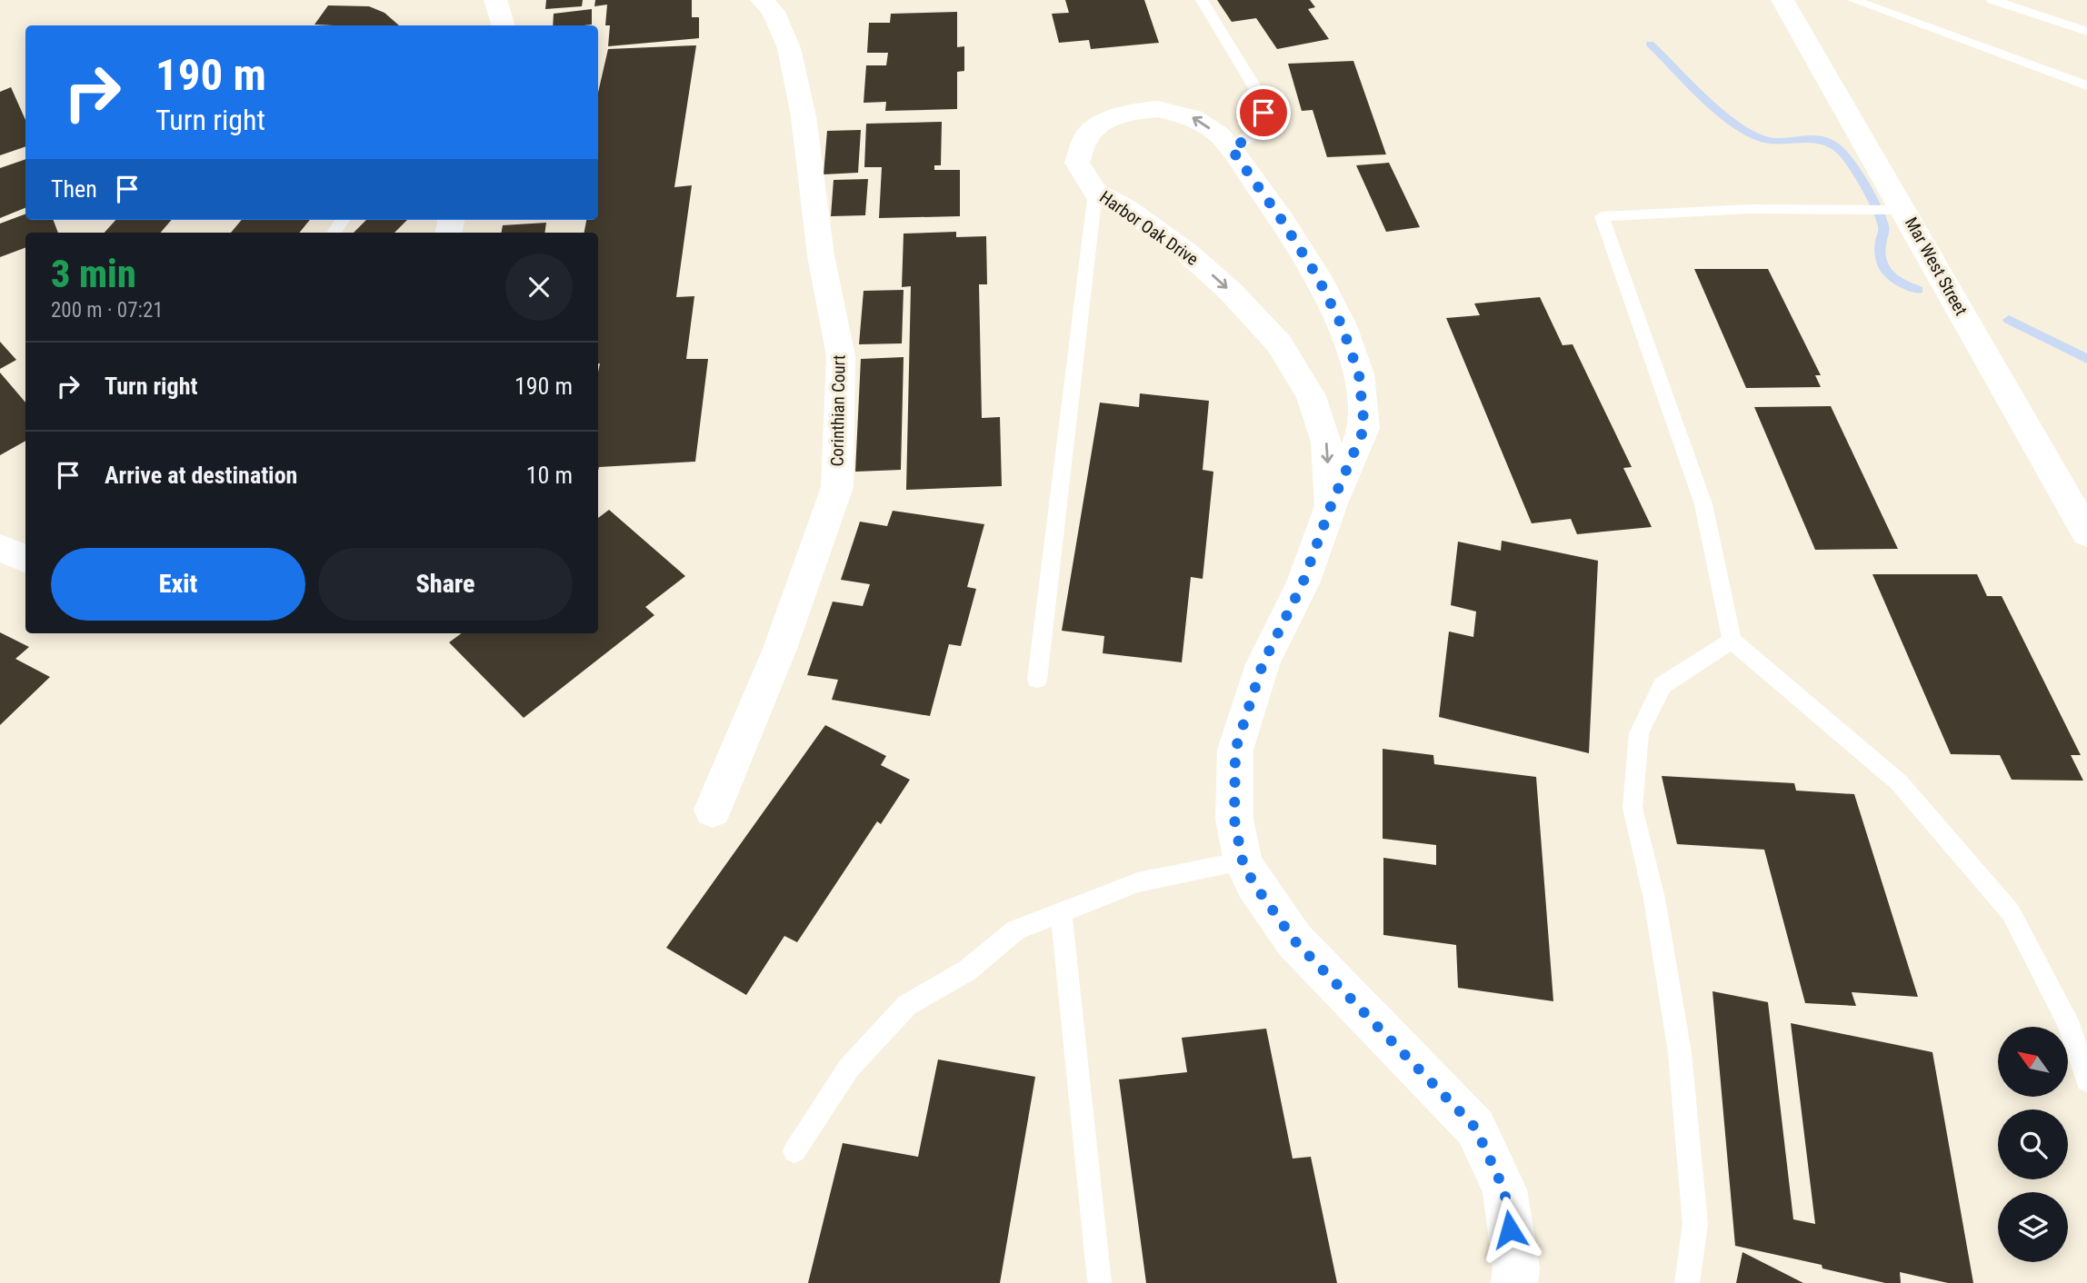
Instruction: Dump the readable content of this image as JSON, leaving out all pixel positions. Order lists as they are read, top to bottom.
{
  "streets": {
    "street": ["Harbor Oak Drive", "Mar West Street", "Corinthian Court"]
  },
  "north": "top left",
  "page": {
    "turn": ["190 m", "Turn right"],
    "then": "Then",
    "heading": ["3 min", "200 m · 07:21"],
    "list": [
      {
        "name": "Turn right",
        "value": "190 m"
      },
      {
        "name": "Arrive at destination",
        "value": "10 m"
      }
    ],
    "buttons": ["Exit", "Share"]
  }
}
